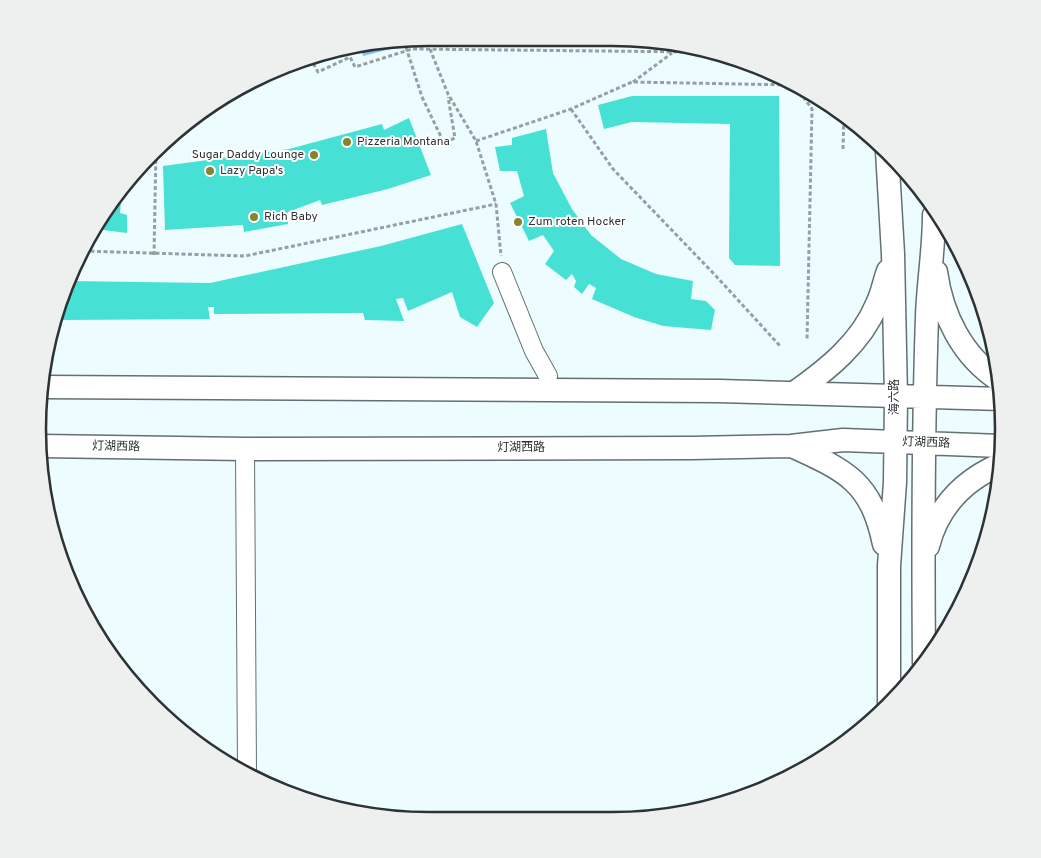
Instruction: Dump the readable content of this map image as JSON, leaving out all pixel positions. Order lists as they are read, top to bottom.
{
  "streets": {
    "main road": ["海六路", "灯湖西路"]
  },
  "crossings": [
    ["海六路", "灯湖西路"]
  ],
  "places": [
    "Pizzeria Montana",
    "Sugar Daddy Lounge",
    "Lazy Papa's",
    "Rich Baby",
    "Zum roten Hocker"
  ]
}
